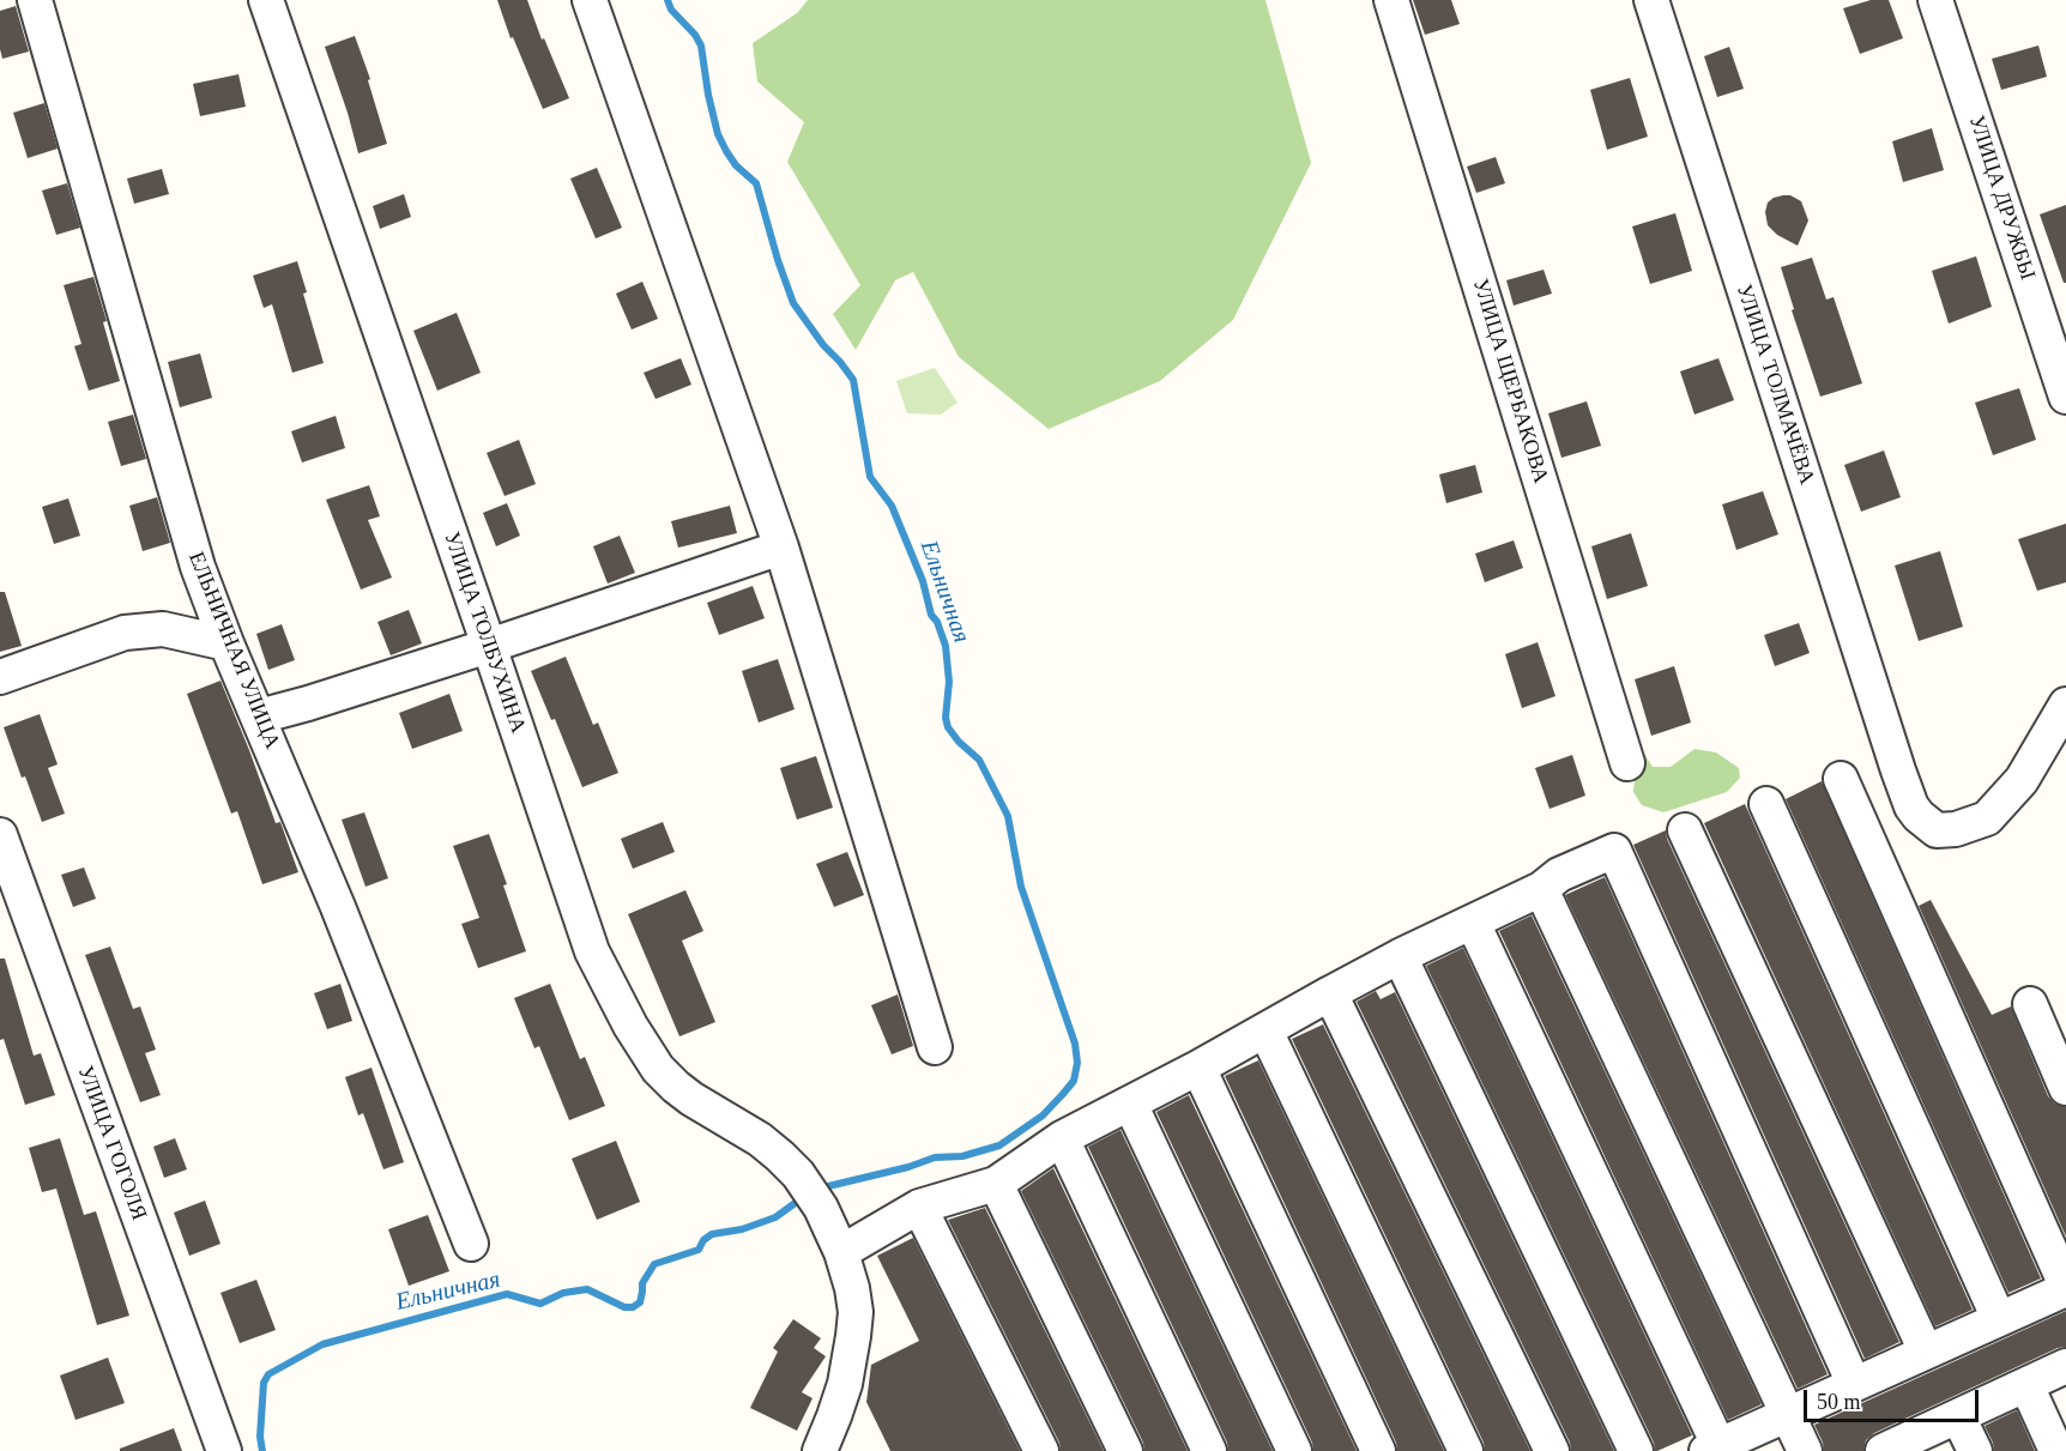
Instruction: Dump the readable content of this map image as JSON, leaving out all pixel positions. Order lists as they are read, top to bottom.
{
  "streets": {
    "street": [
      "УЛИЦА ДРУЖБЫ",
      "УЛИЦА ЩЕРБАКОВА",
      "УЛИЦА ТОЛМАЧЁВА",
      "УЛИЦА ТОЛБУХИНА",
      "ЕЛЬНИЧНАЯ УЛИЦА",
      "УЛИЦА ГОГОЛЯ"
    ]
  },
  "water": ["Ельничная"],
  "scale_bar": "50 m"
}
